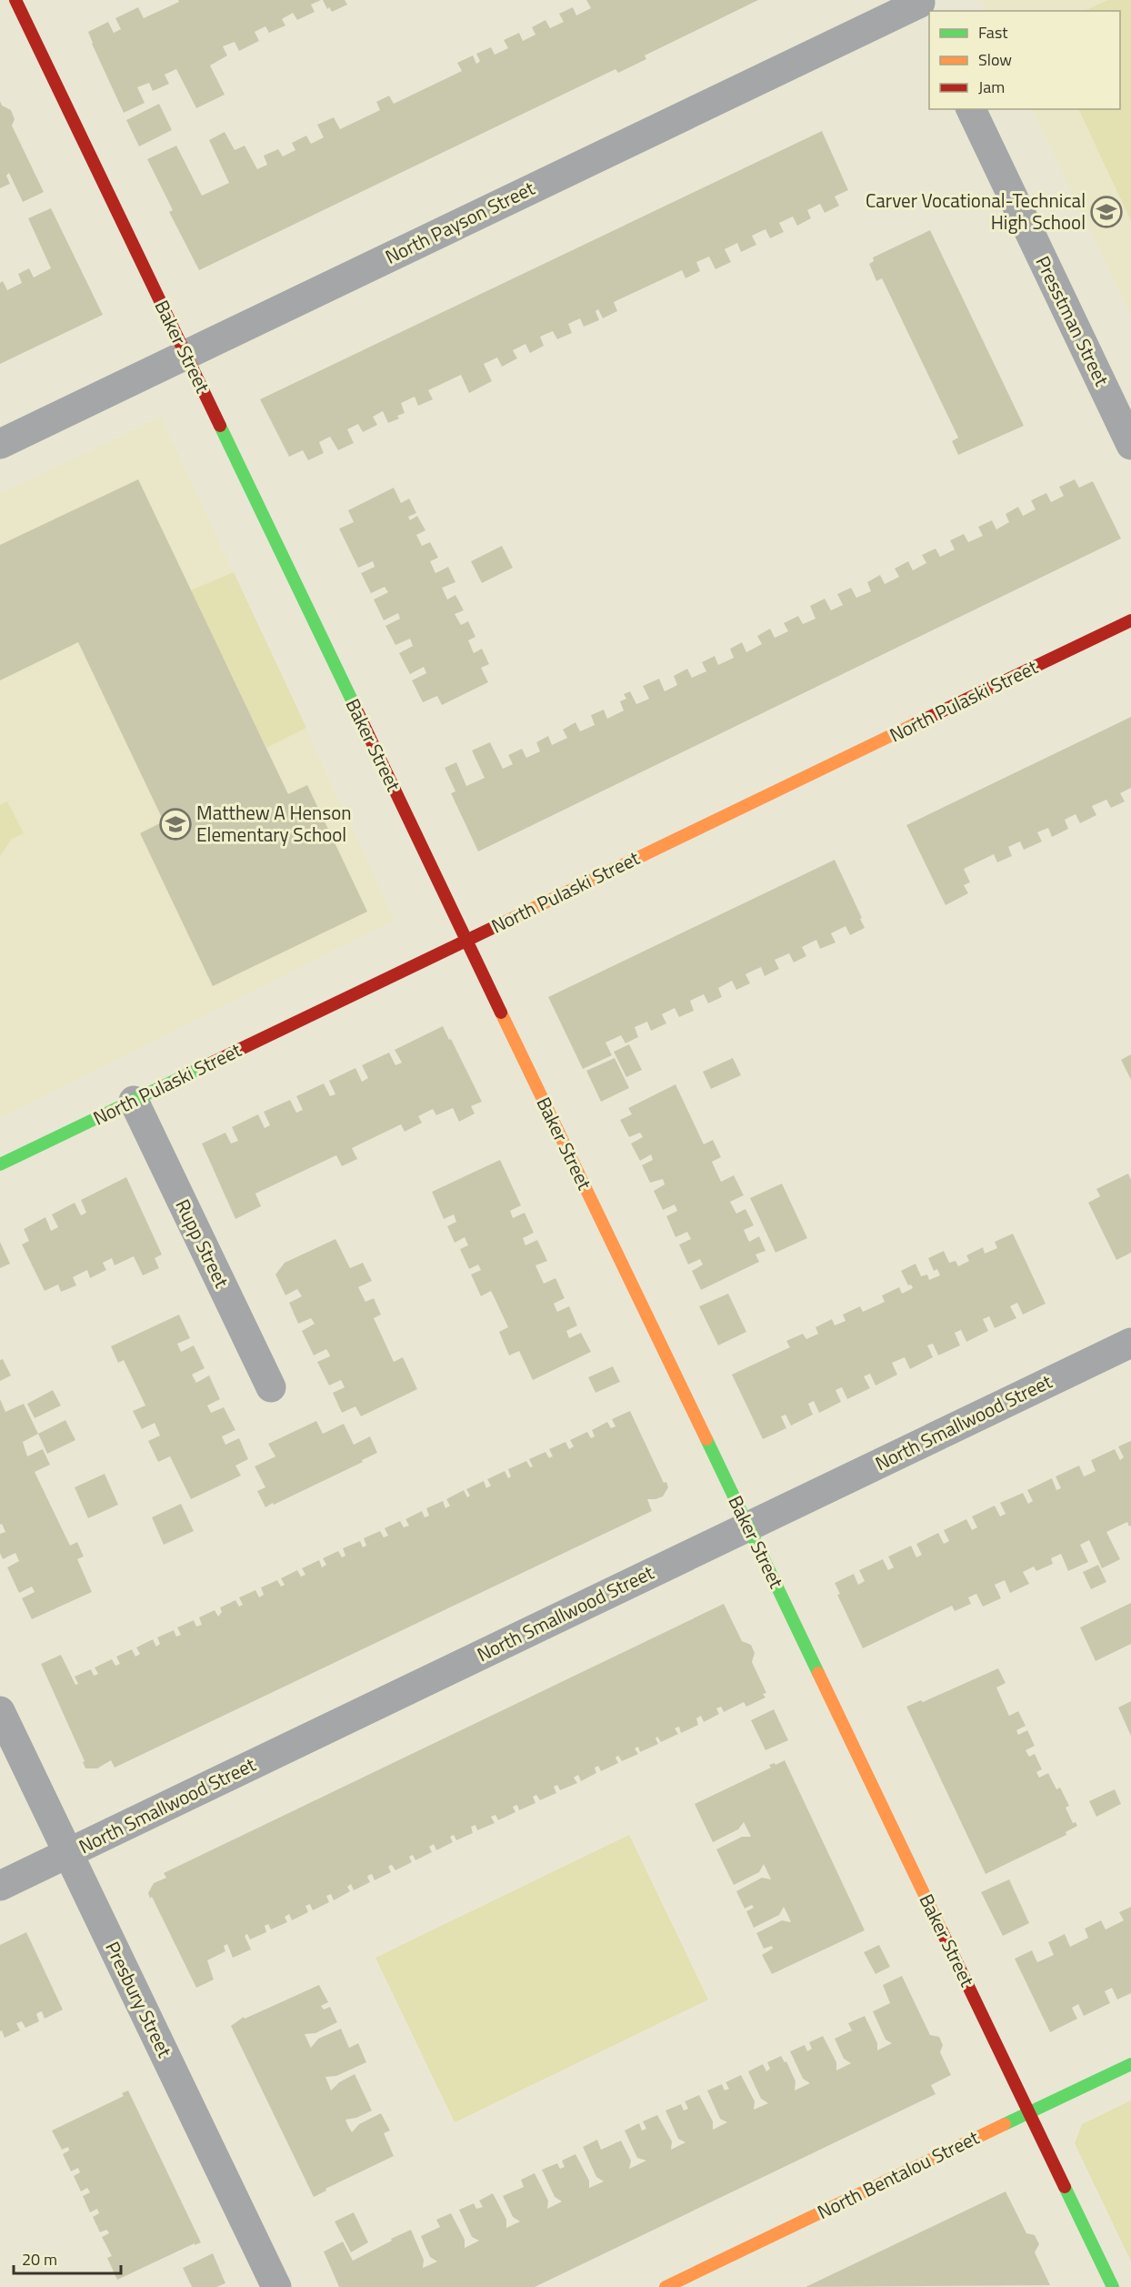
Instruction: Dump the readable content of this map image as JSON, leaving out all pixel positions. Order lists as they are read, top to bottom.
{
  "streets": {
    "street": [
      "North Payson Street",
      "Presstman Street",
      "Baker Street",
      "North Pulaski Street",
      "Rupp Street",
      "North Smallwood Street",
      "Presbury Street",
      "North Bentalou Street"
    ]
  },
  "crossings": [
    ["North Payson Street", "Baker Street"],
    ["Baker Street", "North Pulaski Street"],
    ["Baker Street", "North Smallwood Street"],
    ["Baker Street", "North Bentalou Street"],
    ["North Pulaski Street", "Rupp Street"],
    ["North Smallwood Street", "Presbury Street"]
  ],
  "places": {
    "school or university": ["Carver Vocational-Technical High School", "Matthew A Henson Elementary School"]
  },
  "legend": ["Fast", "Slow", "Jam"],
  "scale_bar": "20 m"
}
